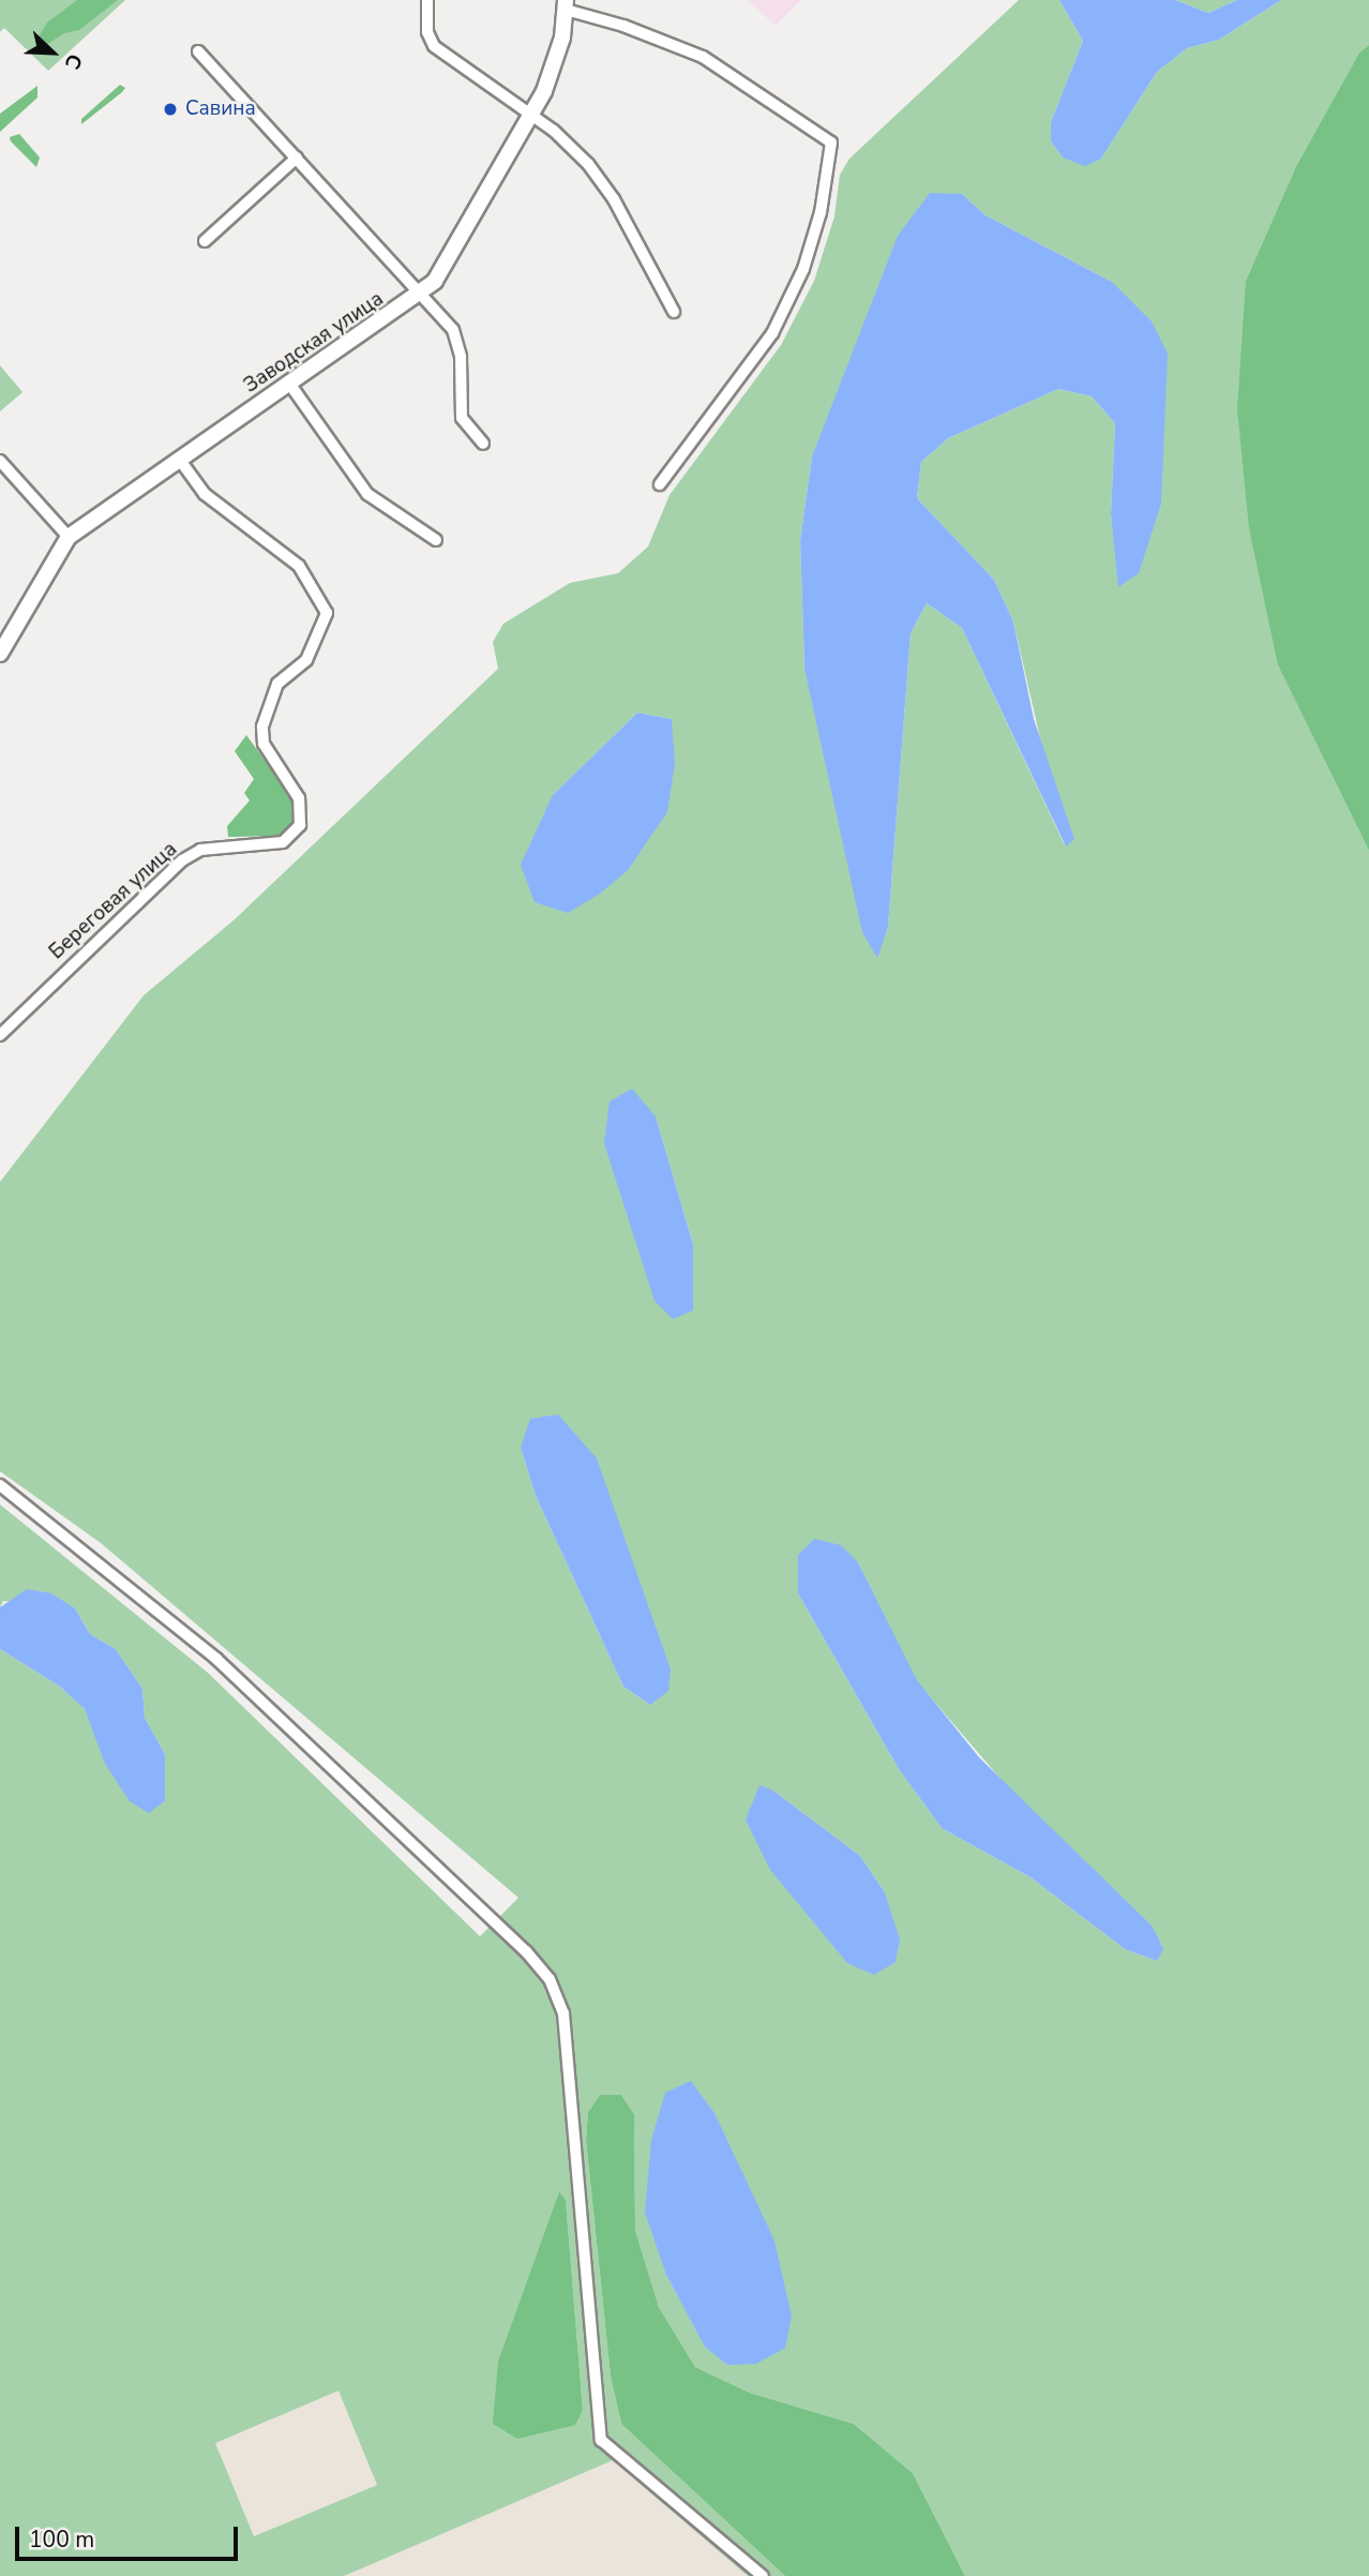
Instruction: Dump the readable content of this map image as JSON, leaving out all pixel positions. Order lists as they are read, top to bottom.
{
  "streets": {
    "street": ["Заводская улица", "Береговая улица"]
  },
  "crossings": [
    ["Заводская улица", "Береговая улица"]
  ],
  "places": ["Савина"],
  "scale_bar": "100 m",
  "north": "bottom right"
}
